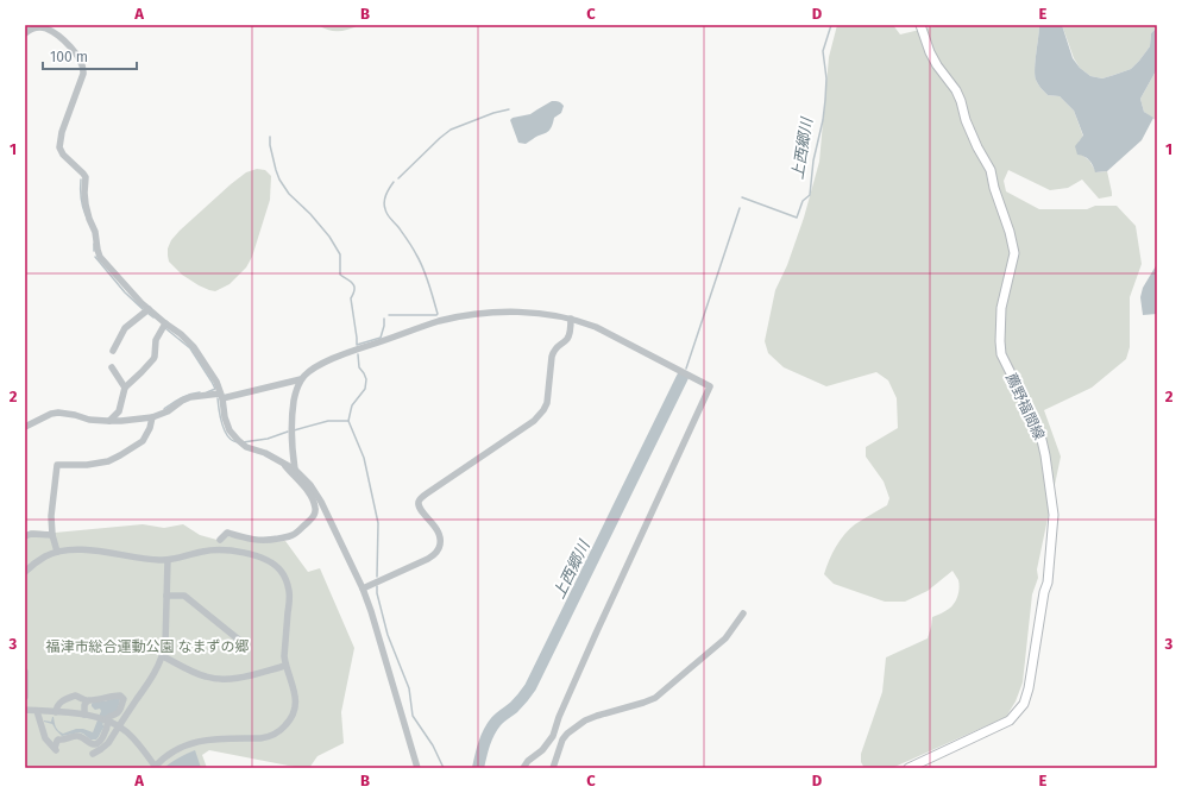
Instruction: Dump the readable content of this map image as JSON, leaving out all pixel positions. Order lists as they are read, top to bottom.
{
  "streets": {
    "main road": ["薦野福間線"]
  },
  "water": ["上西郷川"],
  "parks": ["福津市総合運動公園 なまずの郷"],
  "scale_bar": "100 m",
  "grid": {
    "columns": [
      "A",
      "B",
      "C",
      "D",
      "E"
    ],
    "rows": ["1", "2", "3"]
  }
}
